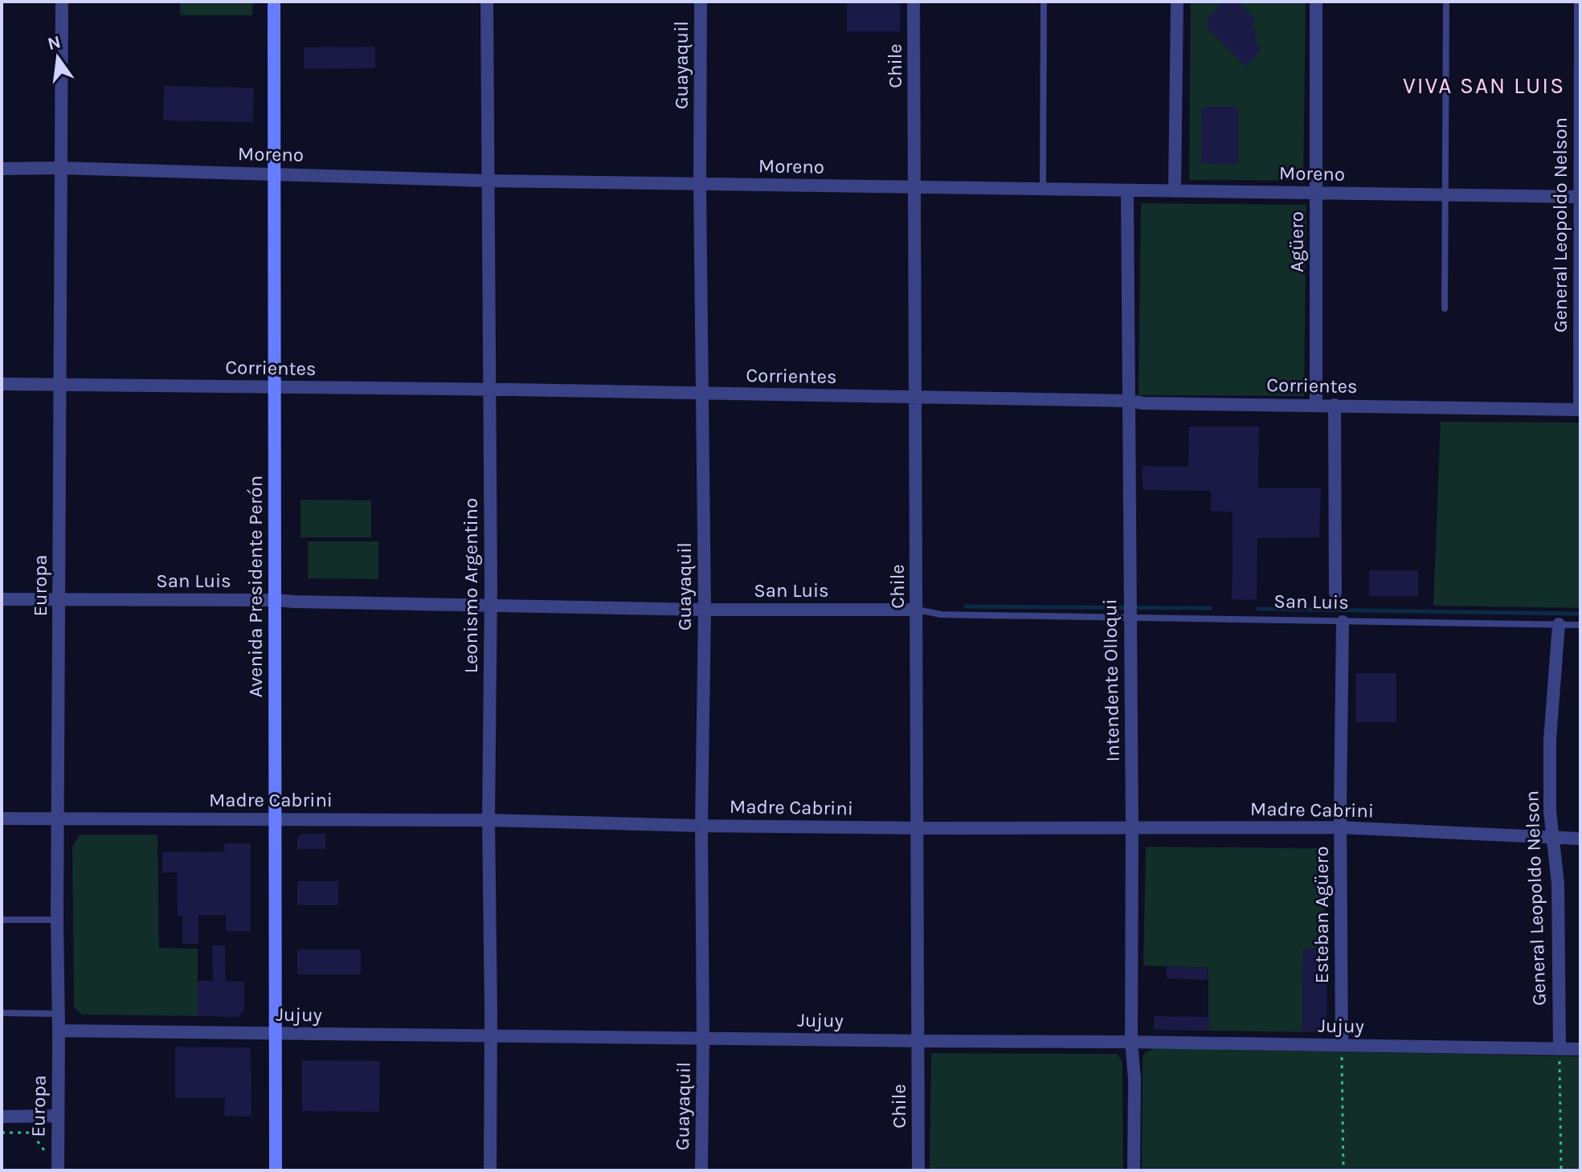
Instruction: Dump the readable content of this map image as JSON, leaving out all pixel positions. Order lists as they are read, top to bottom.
{
  "streets": {
    "main road": ["Avenida Presidente Perón"],
    "street": [
      "Guayaquil",
      "Chile",
      "Moreno",
      "General Leopoldo Nelson",
      "Agüero",
      "Corrientes",
      "San Luis",
      "Europa",
      "Leonismo Argentino",
      "Intendente Olloqui",
      "Madre Cabrini",
      "Esteban Agüero",
      "Jujuy"
    ]
  },
  "crossings": [
    ["Guayaquil", "Moreno"],
    ["Guayaquil", "Corrientes"],
    ["Guayaquil", "San Luis"],
    ["Guayaquil", "Madre Cabrini"],
    ["Guayaquil", "Jujuy"],
    ["Chile", "Moreno"],
    ["Chile", "Corrientes"],
    ["Chile", "San Luis"],
    ["Chile", "Madre Cabrini"],
    ["Chile", "Jujuy"],
    ["Moreno", "General Leopoldo Nelson"],
    ["Moreno", "Agüero"],
    ["Moreno", "Europa"],
    ["Moreno", "Leonismo Argentino"],
    ["Moreno", "Avenida Presidente Perón"],
    ["Moreno", "Intendente Olloqui"],
    ["General Leopoldo Nelson", "Corrientes"],
    ["General Leopoldo Nelson", "San Luis"],
    ["General Leopoldo Nelson", "Madre Cabrini"],
    ["General Leopoldo Nelson", "Jujuy"],
    ["Agüero", "Corrientes"],
    ["Corrientes", "Europa"],
    ["Corrientes", "Leonismo Argentino"],
    ["Corrientes", "Avenida Presidente Perón"],
    ["Corrientes", "Intendente Olloqui"],
    ["San Luis", "Europa"],
    ["San Luis", "Leonismo Argentino"],
    ["San Luis", "Avenida Presidente Perón"],
    ["San Luis", "Intendente Olloqui"],
    ["San Luis", "Esteban Agüero"],
    ["Europa", "Madre Cabrini"],
    ["Europa", "Jujuy"],
    ["Leonismo Argentino", "Madre Cabrini"],
    ["Leonismo Argentino", "Jujuy"],
    ["Avenida Presidente Perón", "Madre Cabrini"],
    ["Avenida Presidente Perón", "Jujuy"],
    ["Intendente Olloqui", "Madre Cabrini"],
    ["Intendente Olloqui", "Jujuy"],
    ["Madre Cabrini", "Esteban Agüero"],
    ["Esteban Agüero", "Jujuy"]
  ],
  "districts": ["VIVA SAN LUIS"],
  "north": "top"
}
